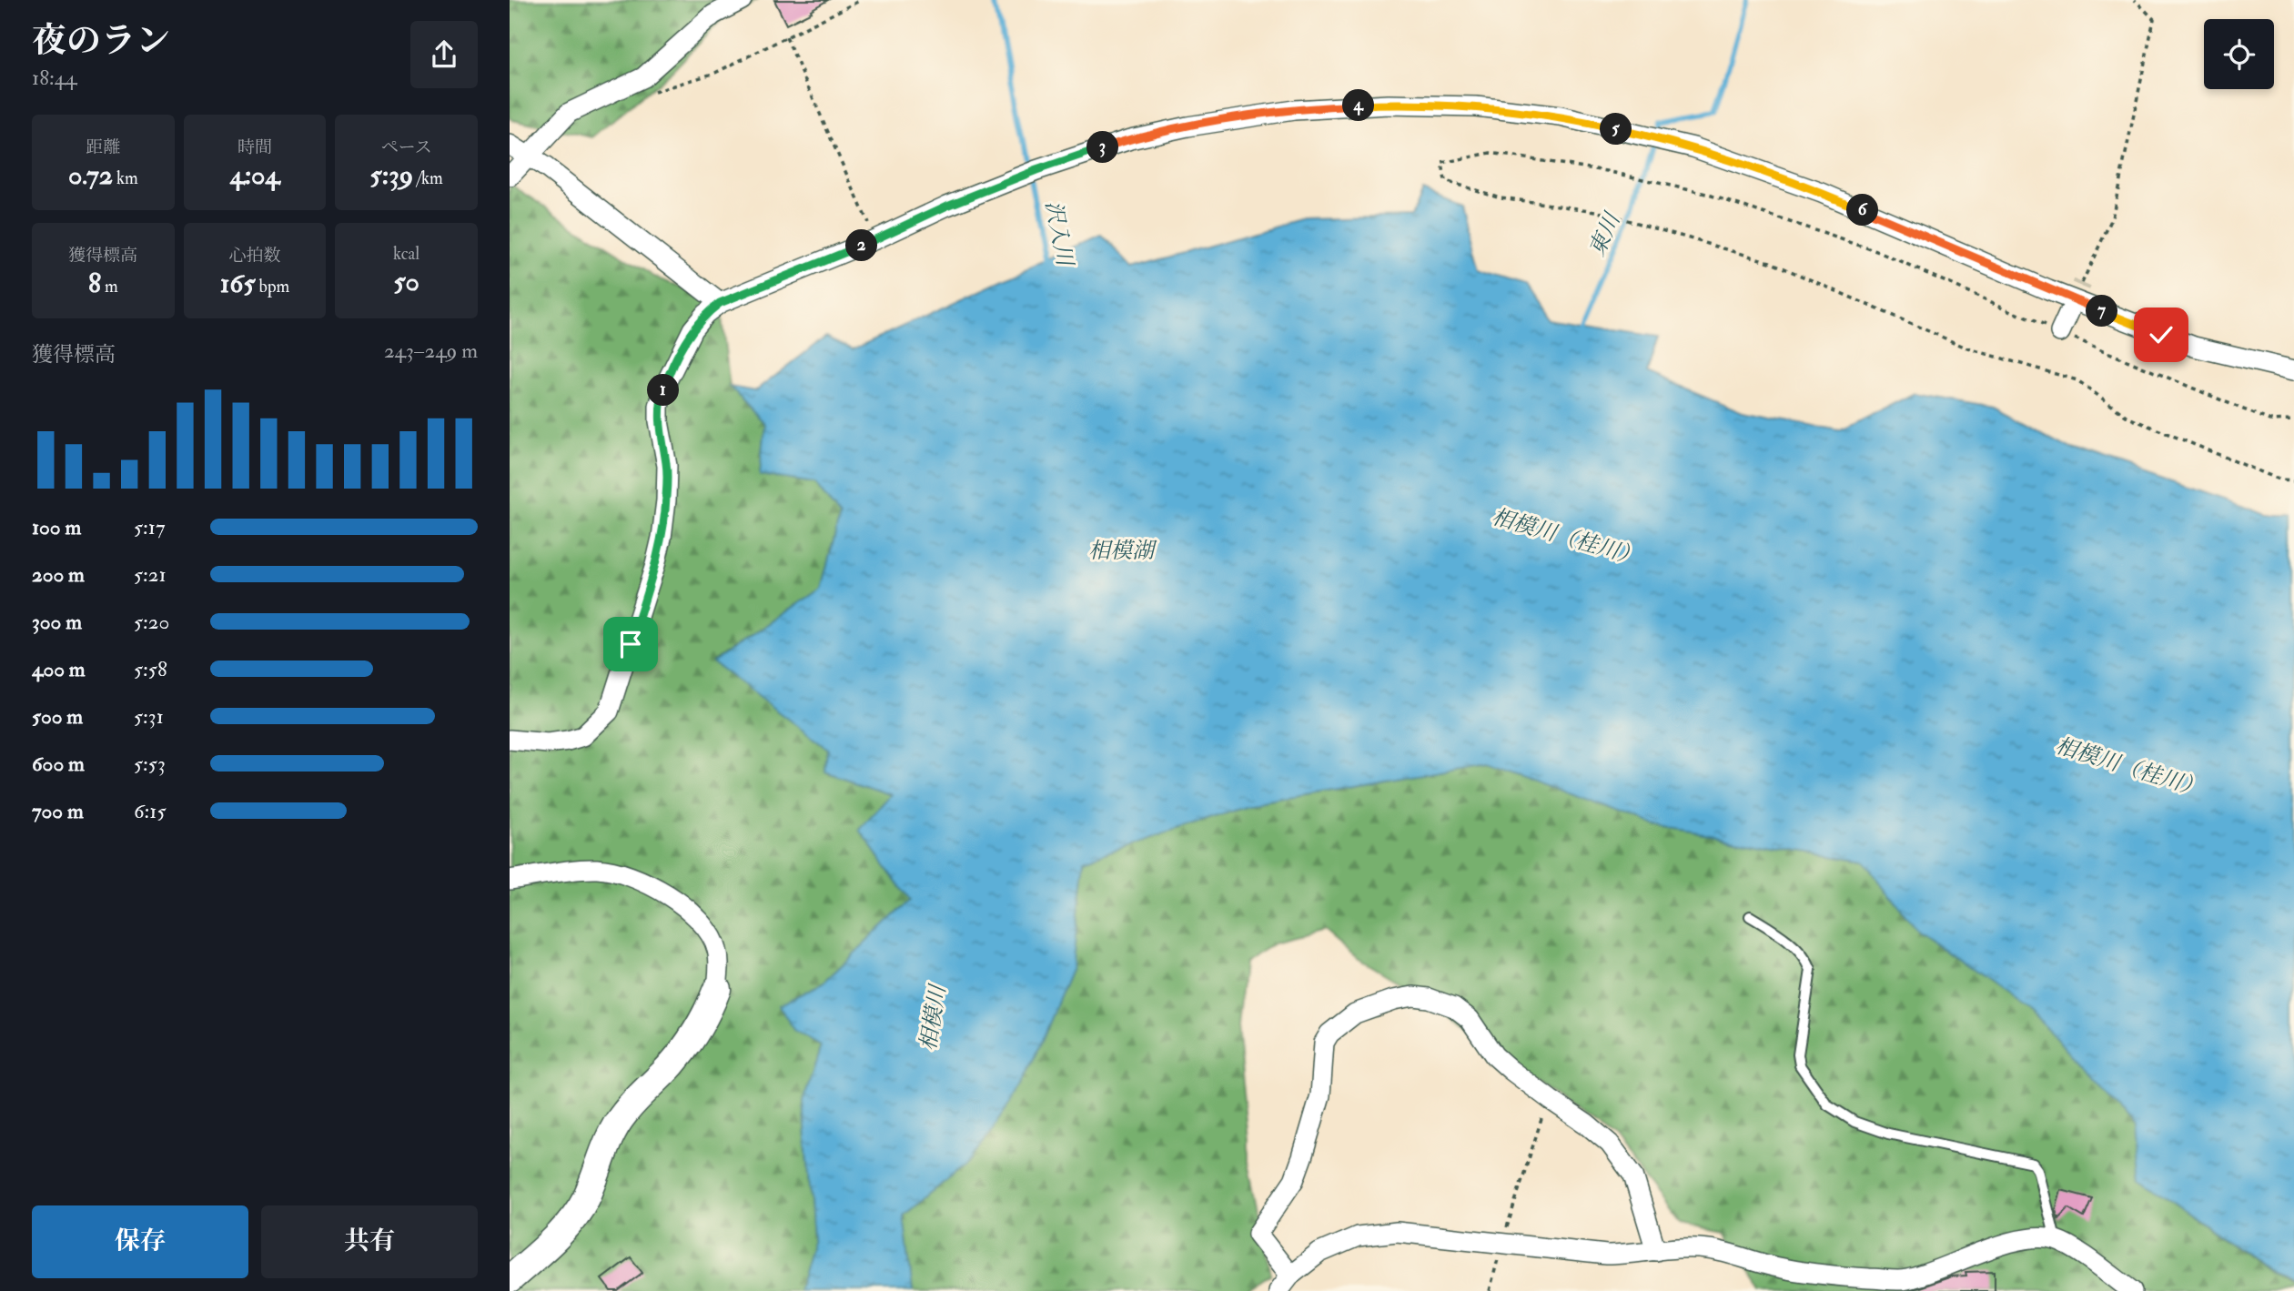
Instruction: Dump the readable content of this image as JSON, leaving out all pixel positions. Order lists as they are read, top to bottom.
{
  "water": [
    "沢入川",
    "東川",
    "相模川（桂川）",
    "相模湖",
    "相模川"
  ],
  "page": {
    "heading": ["夜のラン", "18:44"],
    "pins": [
      "4",
      "5",
      "3",
      "6",
      "2",
      "7",
      "1"
    ],
    "stats": [
      ["距離", "0.72 km"],
      ["時間", "4:04"],
      ["ペース", "5:39 /km"],
      ["獲得標高", "8 m"],
      ["心拍数", "165 bpm"],
      ["kcal", "50"]
    ],
    "chart": ["獲得標高", "243–249 m"],
    "list": [
      {
        "name": "100 m",
        "note": "5:17"
      },
      {
        "name": "200 m",
        "note": "5:21"
      },
      {
        "name": "300 m",
        "note": "5:20"
      },
      {
        "name": "400 m",
        "note": "5:58"
      },
      {
        "name": "500 m",
        "note": "5:31"
      },
      {
        "name": "600 m",
        "note": "5:53"
      },
      {
        "name": "700 m",
        "note": "6:15"
      }
    ],
    "buttons": ["保存", "共有"]
  }
}
